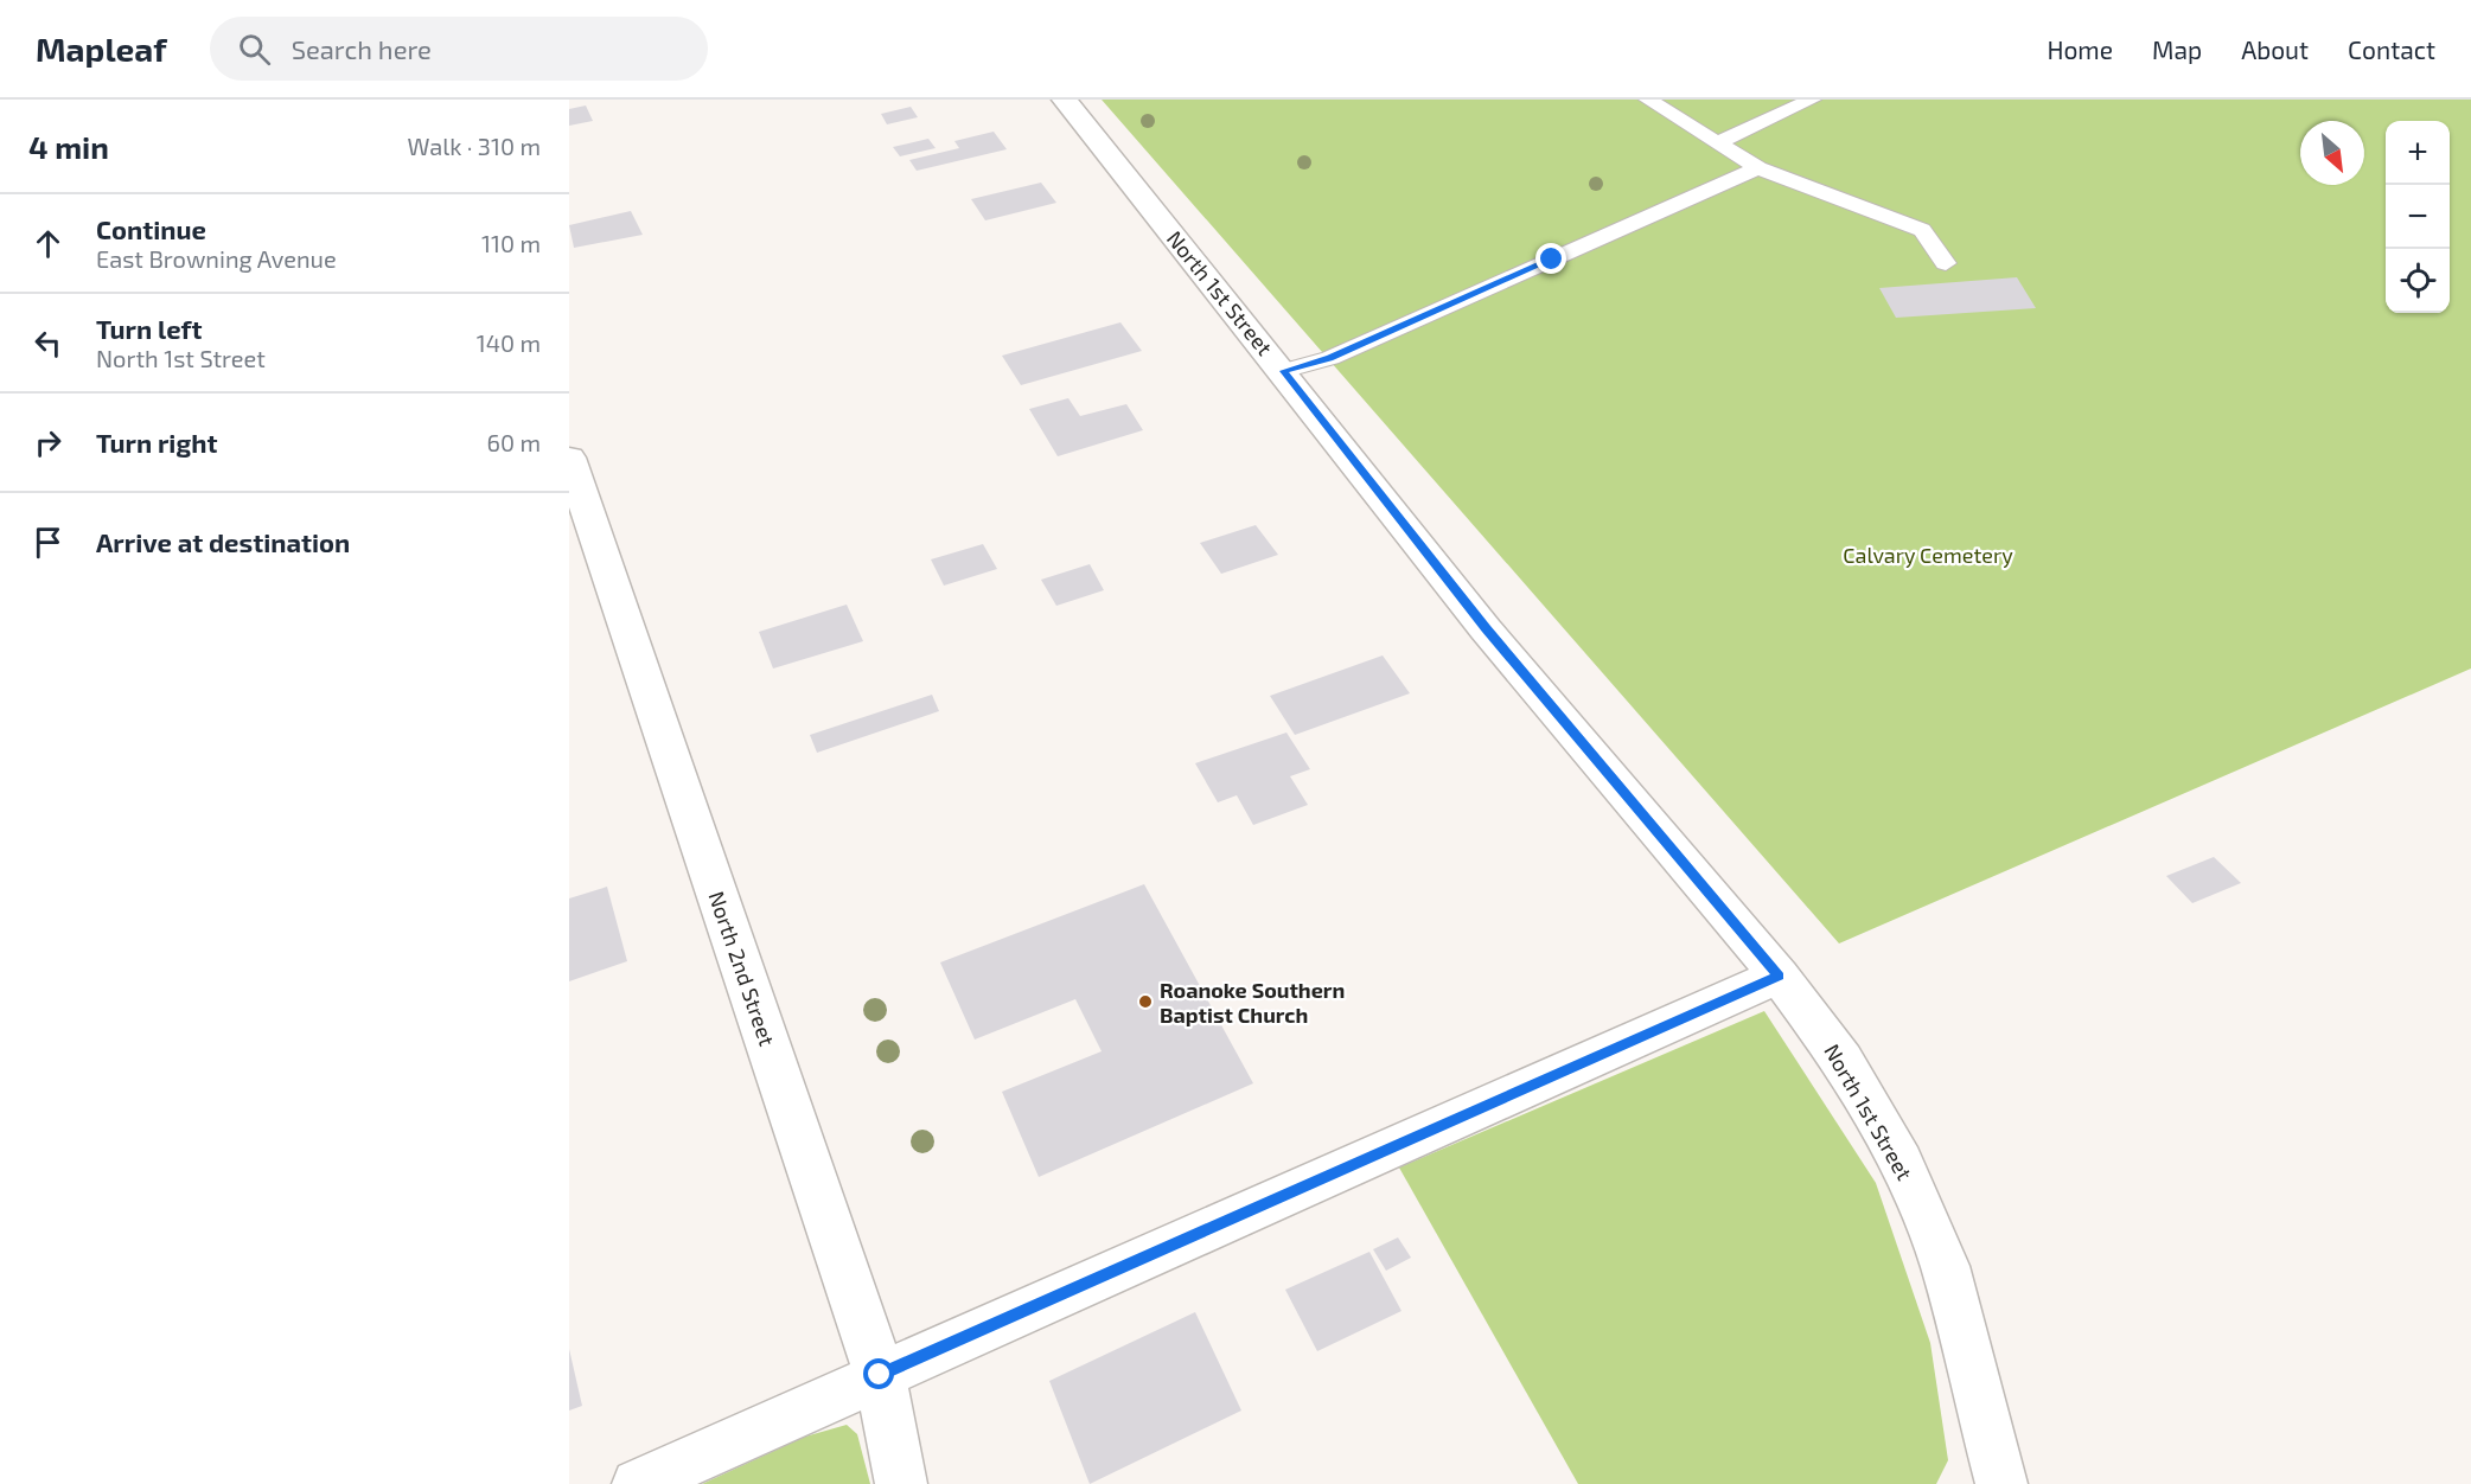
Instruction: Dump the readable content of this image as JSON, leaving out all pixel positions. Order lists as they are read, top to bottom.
{
  "streets": {
    "street": ["North 1st Street", "North 2nd Street"]
  },
  "parks": ["Calvary Cemetery"],
  "places": ["Roanoke Southern Baptist Church"],
  "north": "bottom right",
  "page": {
    "header": "Mapleaf",
    "search": "Search here",
    "nav": [
      "Home",
      "Map",
      "About",
      "Contact"
    ],
    "heading": ["4 min", "Walk · 310 m"],
    "map_buttons": ["+", "−"],
    "list": [
      ["Continue", "East Browning Avenue", "110 m"],
      ["Turn left", "North 1st Street", "140 m"],
      ["Turn right", "60 m"],
      "Arrive at destination"
    ]
  }
}
